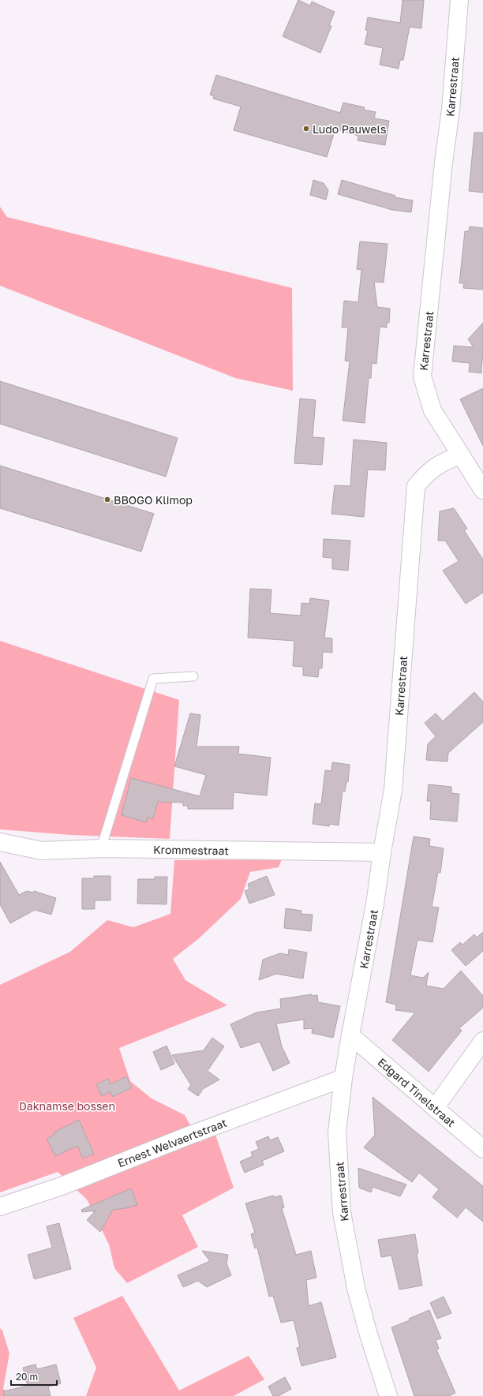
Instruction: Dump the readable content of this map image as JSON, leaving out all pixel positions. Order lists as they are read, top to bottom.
{
  "streets": {
    "street": [
      "Karrestraat",
      "Krommestraat",
      "Edgard Tinelstraat",
      "Ernest Welvaertstraat"
    ]
  },
  "crossings": [
    ["Karrestraat", "Krommestraat"],
    ["Karrestraat", "Edgard Tinelstraat"],
    ["Karrestraat", "Ernest Welvaertstraat"]
  ],
  "parks": ["Daknamse bossen"],
  "places": ["Ludo Pauwels", "BBOGO Klimop"],
  "scale_bar": "20 m"
}
